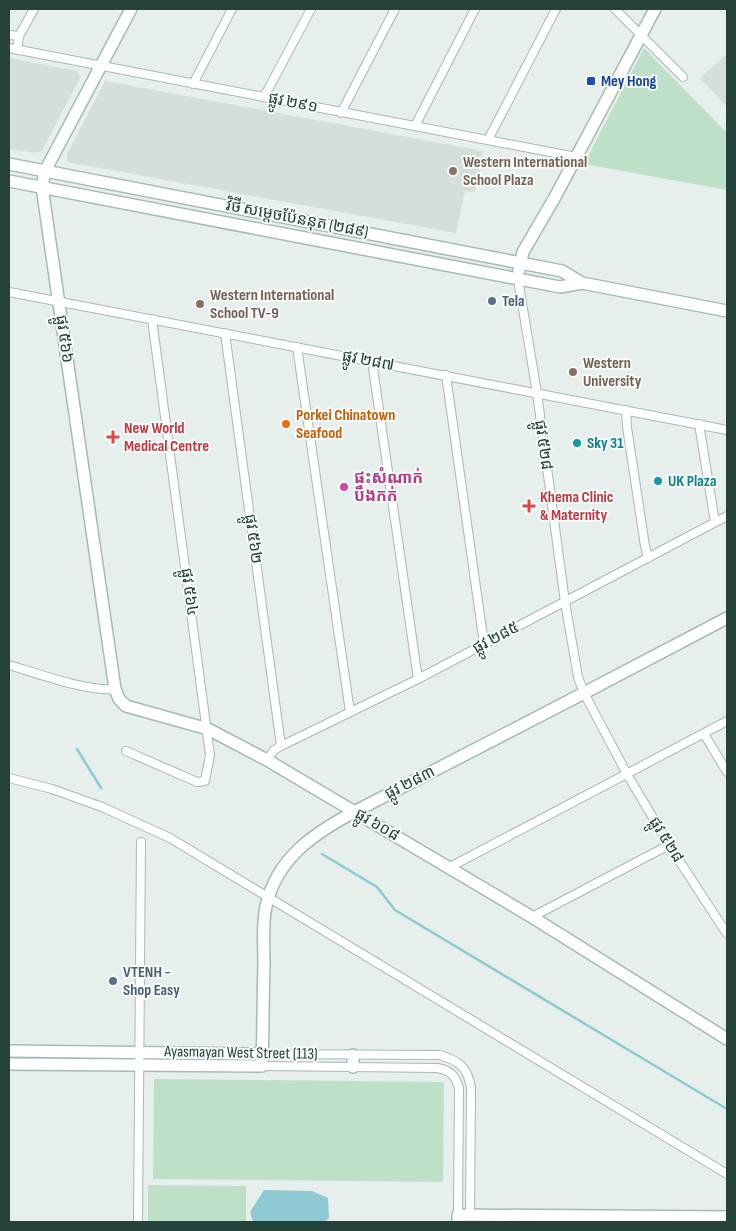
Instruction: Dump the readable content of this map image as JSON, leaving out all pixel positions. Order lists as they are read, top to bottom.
{
  "streets": {
    "street": [
      "ផ្លូវ ២៩១",
      "វិថី សម្តេចប៉ែននុត (២៨៩)",
      "ផ្លូវ ៥៦៦",
      "ផ្លូវ ២៨៧",
      "ផ្លូវ ៥២៨",
      "ផ្លូវ ៥៦២",
      "ផ្លូវ ៥៦៤",
      "ផ្លូវ ២៨៥",
      "ផ្លូវ ២៨៣",
      "ផ្លូវ ៦០៨",
      "Ayasmayan West Street (113)"
    ]
  },
  "crossings": [
    ["ផ្លូវ ២៩១", "ផ្លូវ ៥៦៦"],
    ["ផ្លូវ ២៩១", "ផ្លូវ ៥២៨"],
    ["វិថី សម្តេចប៉ែននុត (២៨៩)", "ផ្លូវ ៥៦៦"],
    ["វិថី សម្តេចប៉ែននុត (២៨៩)", "ផ្លូវ ៥២៨"],
    ["ផ្លូវ ៥៦៦", "ផ្លូវ ២៨៧"],
    ["ផ្លូវ ៥៦៦", "ផ្លូវ ៦០៨"],
    ["ផ្លូវ ២៨៧", "ផ្លូវ ៥២៨"],
    ["ផ្លូវ ២៨៧", "ផ្លូវ ៥៦២"],
    ["ផ្លូវ ២៨៧", "ផ្លូវ ៥៦៤"],
    ["ផ្លូវ ៥២៨", "ផ្លូវ ២៨៥"],
    ["ផ្លូវ ៥២៨", "ផ្លូវ ២៨៣"],
    ["ផ្លូវ ៥៦២", "ផ្លូវ ២៨៥"],
    ["ផ្លូវ ៥៦៤", "ផ្លូវ ៦០៨"],
    ["ផ្លូវ ២៨៥", "ផ្លូវ ៦០៨"],
    ["ផ្លូវ ២៨៣", "ផ្លូវ ៦០៨"],
    ["ផ្លូវ ២៨៣", "Ayasmayan West Street (113)"]
  ],
  "places": {
    "transit": ["Mey Hong"],
    "other": [
      "Western International School Plaza",
      "Tela",
      "Western International School TV-9",
      "Western University",
      "Porkei Chinatown Seafood",
      "Sky 31",
      "UK Plaza",
      "ផ្ទះសំណាក់ បឹងកក់",
      "VTENH - Shop Easy"
    ],
    "health": ["New World Medical Centre", "Khema Clinic & Maternity"]
  }
}
